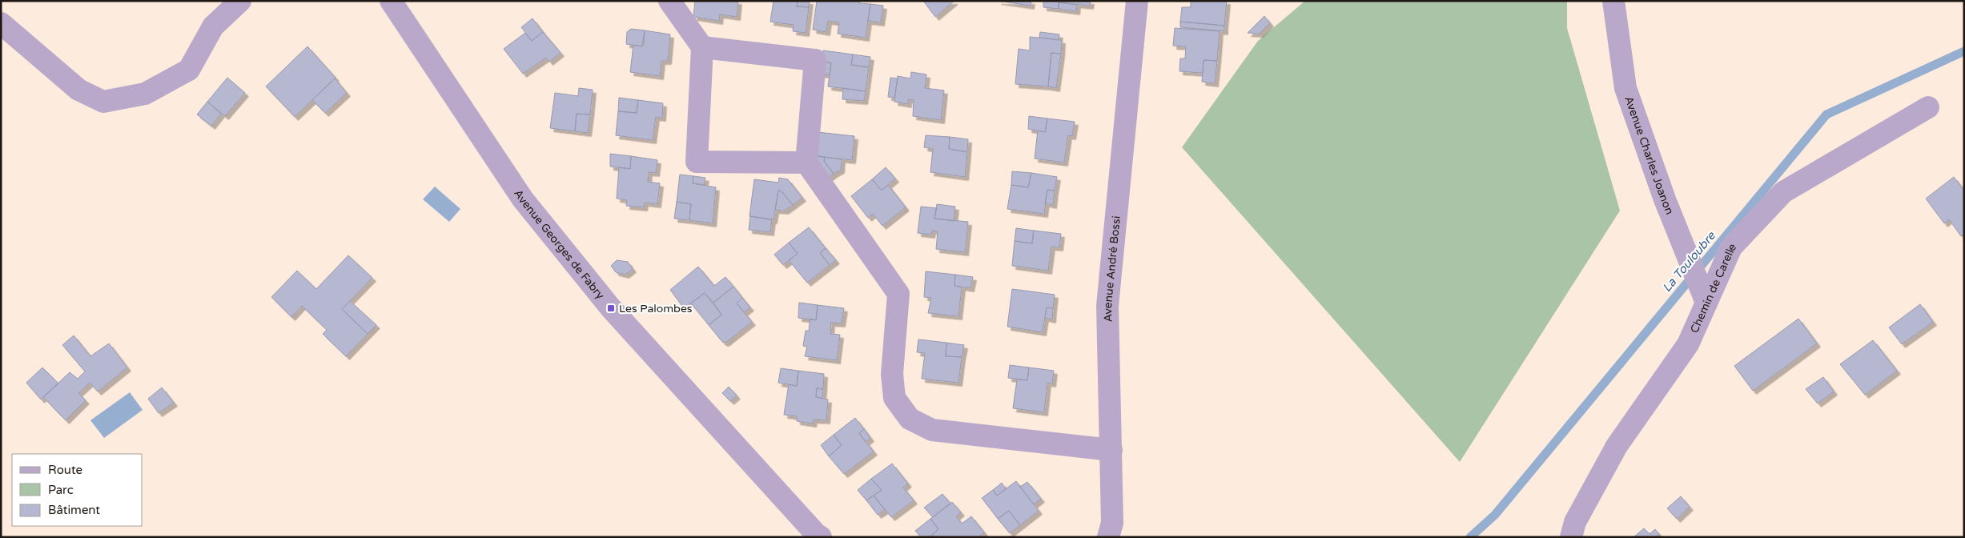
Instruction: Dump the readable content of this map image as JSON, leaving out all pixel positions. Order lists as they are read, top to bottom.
{
  "streets": {
    "street": [
      "Avenue Charles Joanon",
      "Avenue Georges de Fabry",
      "Avenue André Bossi",
      "Chemin de Carelle"
    ]
  },
  "crossings": [
    ["Avenue Charles Joanon", "Chemin de Carelle"]
  ],
  "water": ["La Touloubre"],
  "places": {
    "transit": ["Les Palombes"]
  },
  "legend": ["Route", "Parc", "Bâtiment"]
}
